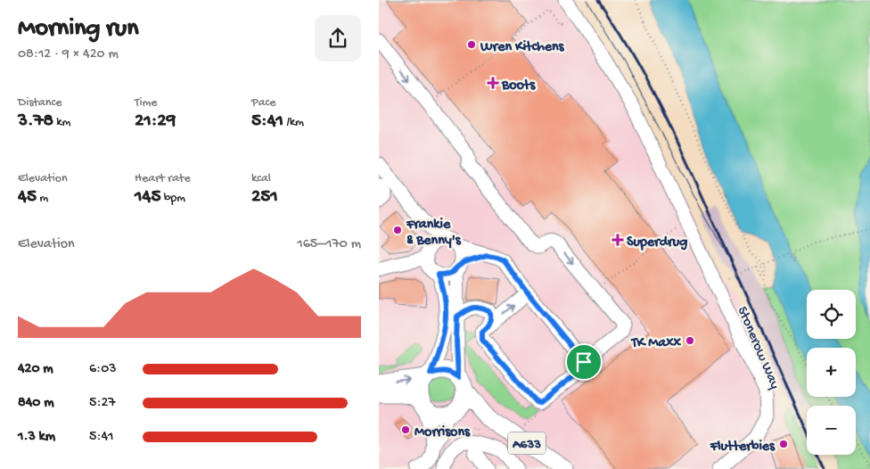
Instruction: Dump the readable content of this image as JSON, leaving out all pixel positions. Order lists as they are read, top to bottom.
{
  "streets": {
    "main road": ["A633"],
    "lane": ["Stonerow Way"]
  },
  "places": {
    "other": [
      "Wren Kitchens",
      "Frankie & Benny's",
      "TK Maxx",
      "Morrisons",
      "Flutterbies"
    ],
    "health": ["Boots", "Superdrug"]
  },
  "page": {
    "heading": ["Morning run", "08:12 · 9 × 420 m"],
    "stats": [
      ["Distance", "3.78 km"],
      ["Time", "21:29"],
      ["Pace", "5:41 /km"],
      ["Elevation", "45 m"],
      ["Heart rate", "145 bpm"],
      ["kcal", "251"]
    ],
    "chart": ["Elevation", "165–170 m"],
    "map_buttons": ["+", "−"],
    "list": [
      {
        "name": "420 m",
        "note": "6:03"
      },
      {
        "name": "840 m",
        "note": "5:27"
      },
      {
        "name": "1.3 km",
        "note": "5:41"
      }
    ]
  }
}
